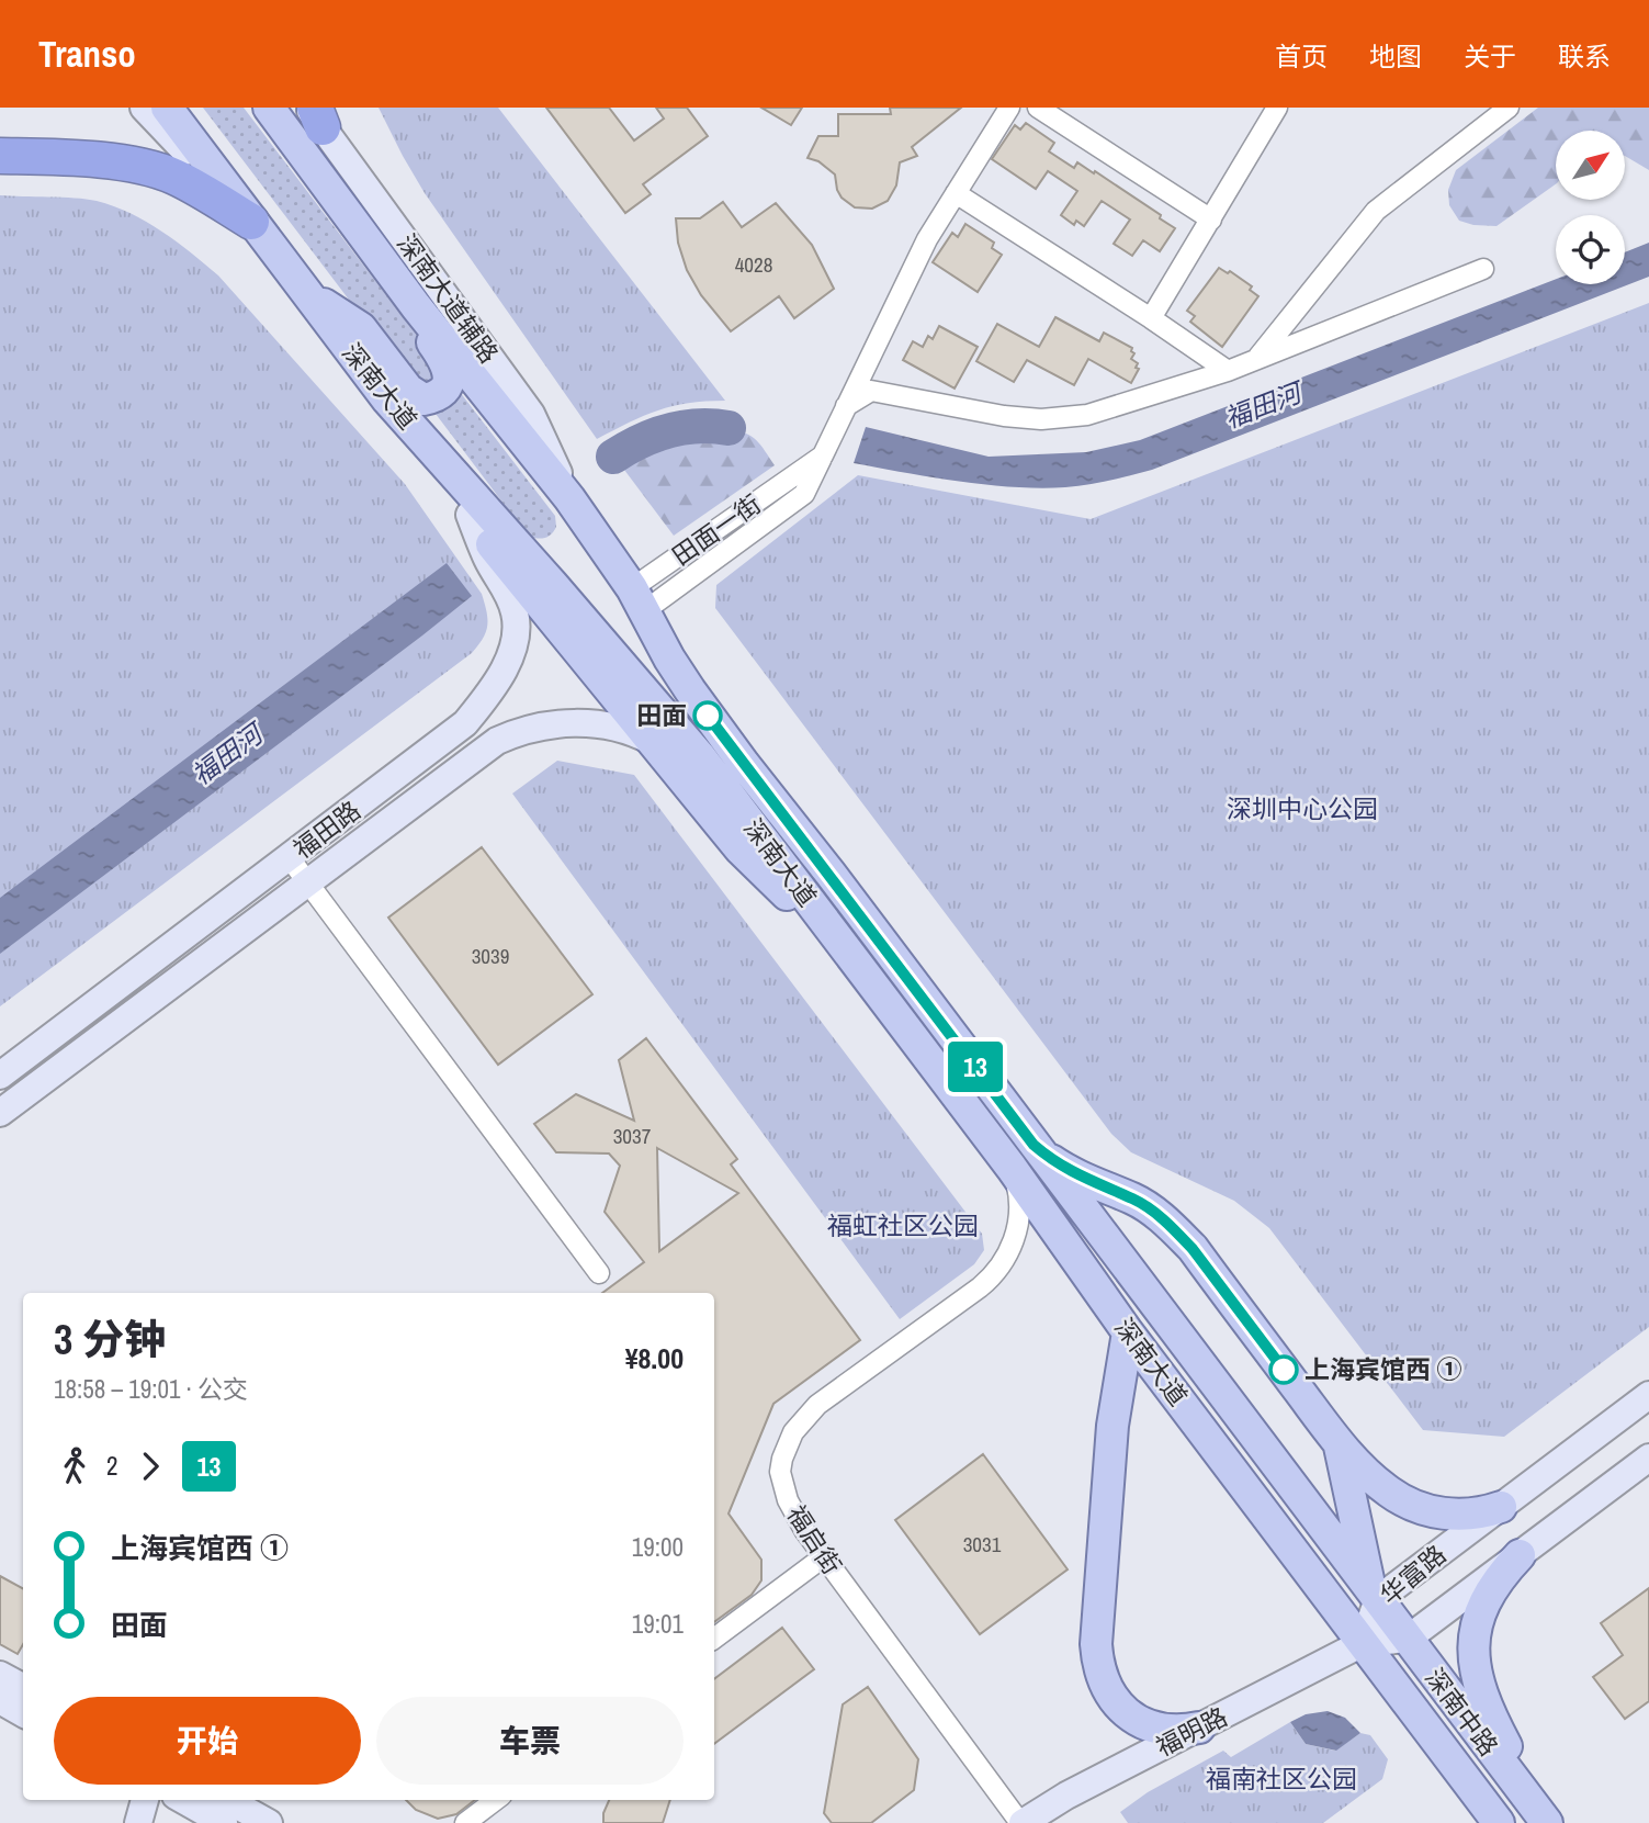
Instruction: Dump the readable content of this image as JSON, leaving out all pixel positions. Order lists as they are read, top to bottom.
{
  "streets": {
    "main road": [
      "深南大道辅路",
      "深南大道",
      "福田路",
      "华富路",
      "深南中路",
      "福明路"
    ],
    "street": ["田面一街", "福启街"]
  },
  "crossings": [
    ["深南大道辅路", "深南大道"],
    ["深南大道", "田面一街"],
    ["深南大道", "福启街"],
    ["深南大道", "华富路"],
    ["深南大道", "深南中路"],
    ["深南大道", "福明路"],
    ["福启街", "福明路"],
    ["华富路", "深南中路"],
    ["华富路", "福明路"],
    ["深南中路", "福明路"]
  ],
  "water": ["福田河"],
  "parks": ["深圳中心公园", "福虹社区公园", "福南社区公园"],
  "places": ["田面", "上海宾馆西 ①"],
  "lines": ["bus line 13"],
  "house_numbers": [
    "4028",
    "3039",
    "3037",
    "3031"
  ],
  "north": "top right",
  "page": {
    "header": "Transo",
    "nav": [
      "首页",
      "地图",
      "关于",
      "联系"
    ],
    "on_map": "13",
    "heading": ["3 分钟", "18:58 – 19:01 · 公交", "¥8.00"],
    "legs": ["2", "13"],
    "list": [
      {
        "name": "上海宾馆西 ①",
        "value": "19:00"
      },
      {
        "name": "田面",
        "value": "19:01"
      }
    ],
    "buttons": ["开始", "车票"]
  }
}
